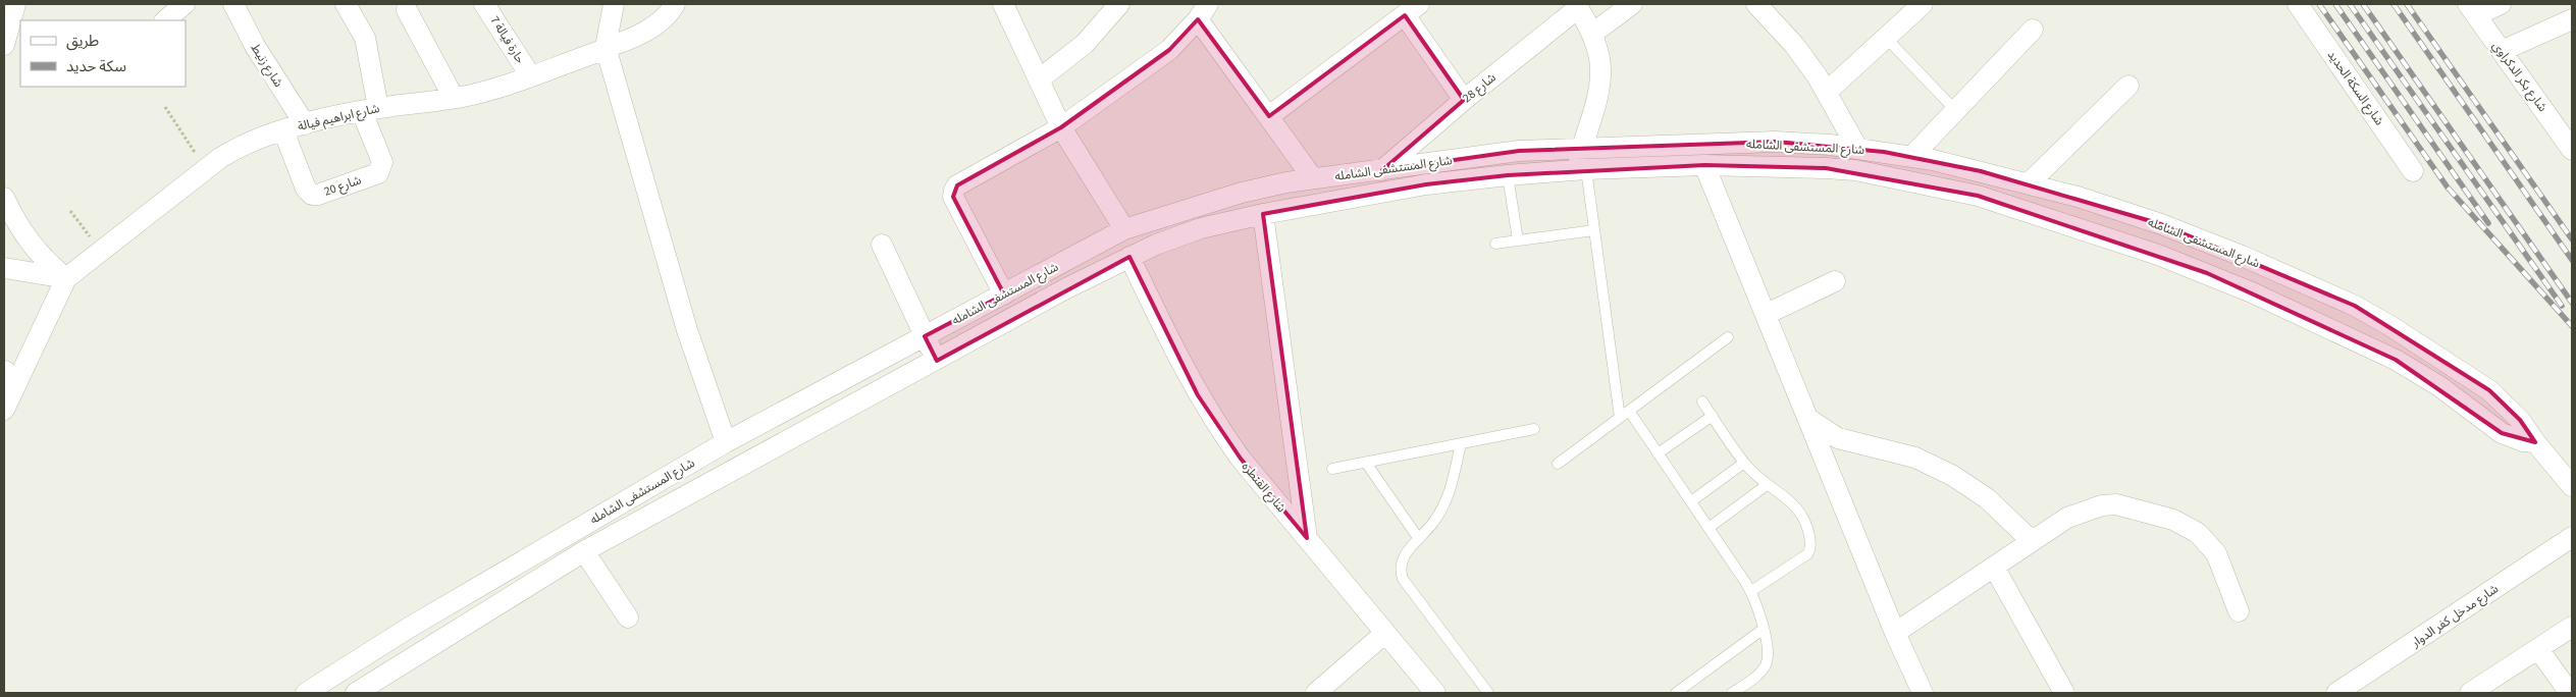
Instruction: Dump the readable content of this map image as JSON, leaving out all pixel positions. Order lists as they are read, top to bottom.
{
  "streets": {
    "street": [
      "حارة فيالة 7",
      "شارع زنيط",
      "شارع بكر الدكراوي",
      "شارع 28",
      "شارع السكة الحديد",
      "شارع ابراهيم فيالة",
      "شارع المستشفى الشامله",
      "شارع 20",
      "شارع القنطره",
      "شارع مدخل كفر الدوار"
    ]
  },
  "crossings": [
    ["حارة فيالة 7", "شارع ابراهيم فيالة"],
    ["شارع زنيط", "شارع ابراهيم فيالة"],
    ["شارع 28", "شارع المستشفى الشامله"],
    ["شارع ابراهيم فيالة", "شارع 20"],
    ["شارع المستشفى الشامله", "شارع القنطره"]
  ],
  "legend": ["طريق", "سكة حديد"]
}
